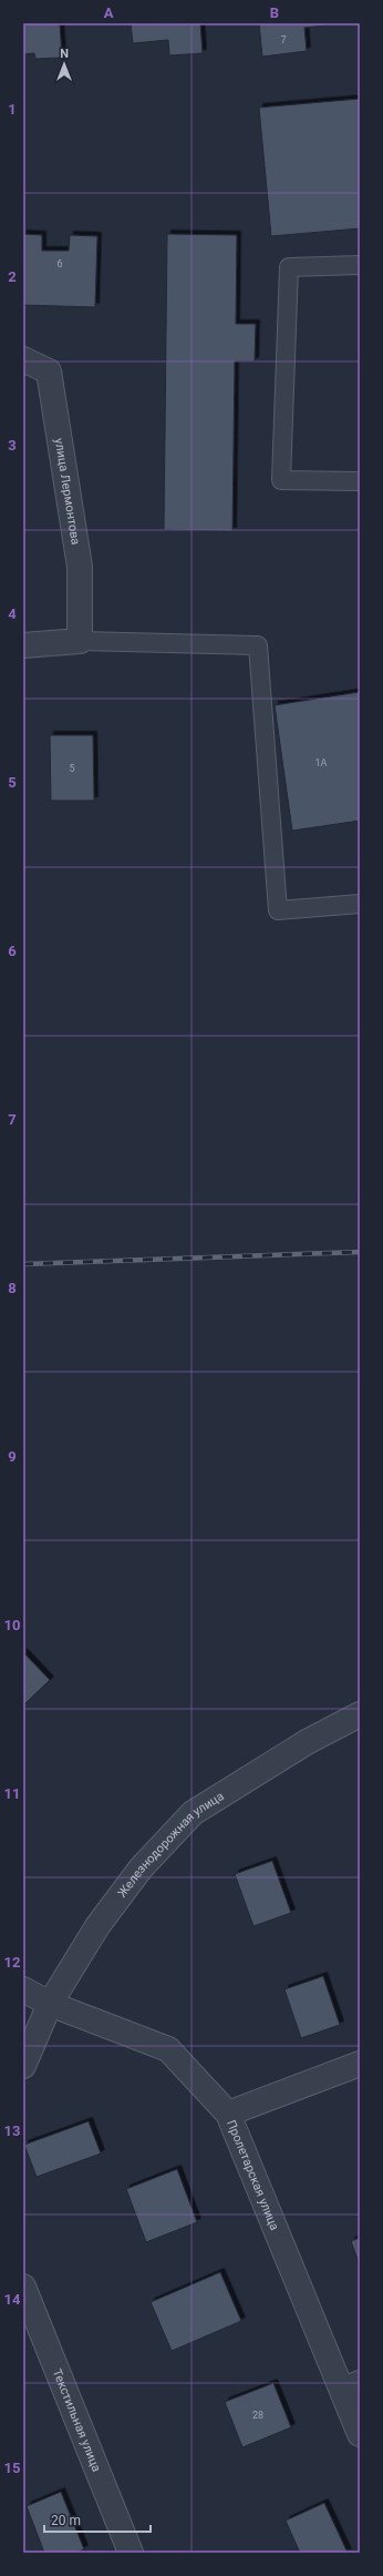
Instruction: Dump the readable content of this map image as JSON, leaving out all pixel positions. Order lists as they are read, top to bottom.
{
  "streets": {
    "street": [
      "улица Лермонтова",
      "Железнодорожная улица",
      "Пролетарская улица",
      "Текстильная улица"
    ]
  },
  "crossings": [
    ["Железнодорожная улица", "Пролетарская улица"]
  ],
  "house_numbers": [
    "7",
    "6",
    "1А",
    "5",
    "28"
  ],
  "scale_bar": "20 m",
  "north": "top",
  "grid": {
    "columns": ["A", "B"],
    "rows": [
      "1",
      "2",
      "3",
      "4",
      "5",
      "6",
      "7",
      "8",
      "9",
      "10",
      "11",
      "12",
      "13",
      "14",
      "15"
    ]
  }
}
